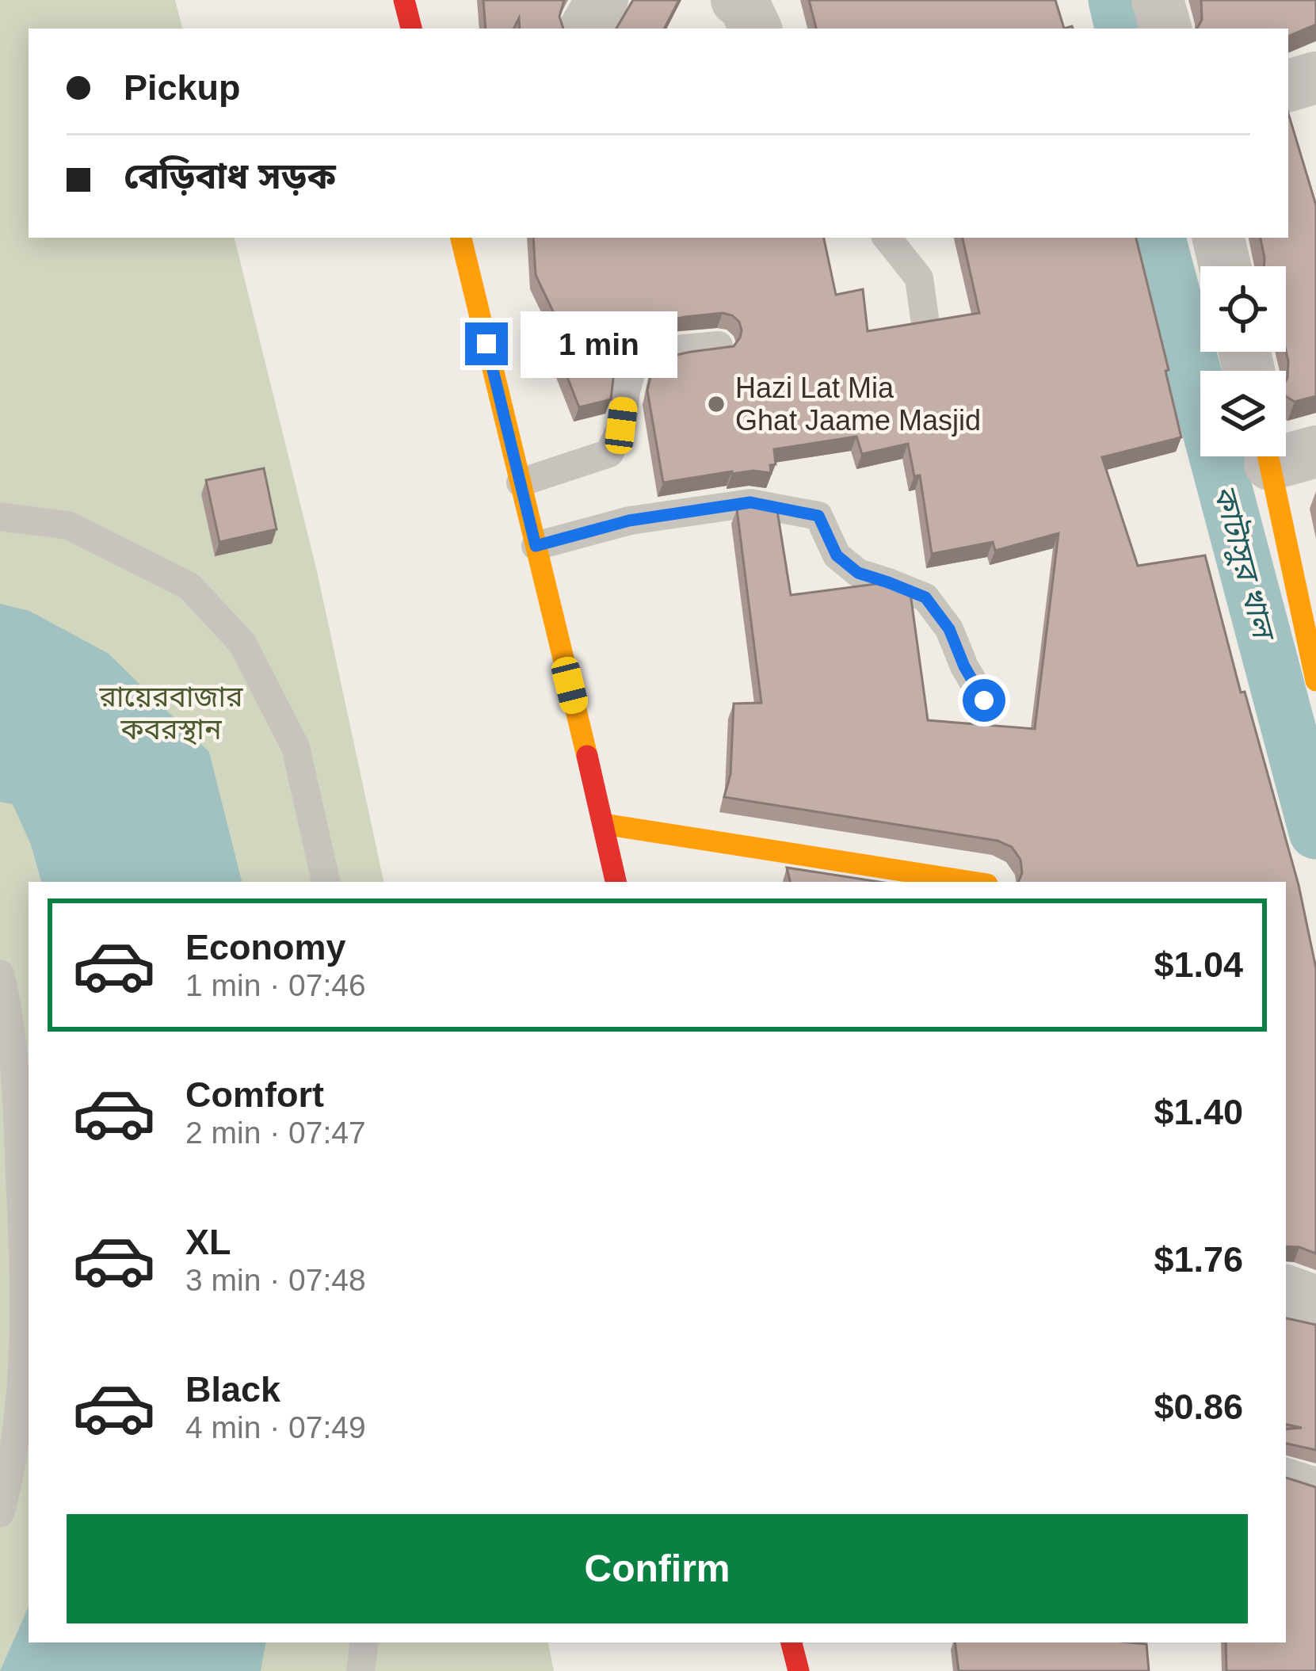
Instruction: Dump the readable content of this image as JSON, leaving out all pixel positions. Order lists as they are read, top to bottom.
{
  "water": ["কাটাসুর খাল"],
  "parks": ["রায়েরবাজার কবরস্থান"],
  "places": ["Hazi Lat Mia Ghat Jaame Masjid"],
  "page": {
    "banner": ["Pickup", "বেড়িবাধ সড়ক"],
    "bubble": "1 min",
    "list": [
      {
        "name": "Economy",
        "note": "1 min · 07:46",
        "value": "$1.04"
      },
      {
        "name": "Comfort",
        "note": "2 min · 07:47",
        "value": "$1.40"
      },
      {
        "name": "XL",
        "note": "3 min · 07:48",
        "value": "$1.76"
      },
      {
        "name": "Black",
        "note": "4 min · 07:49",
        "value": "$0.86"
      }
    ],
    "buttons": "Confirm"
  }
}
